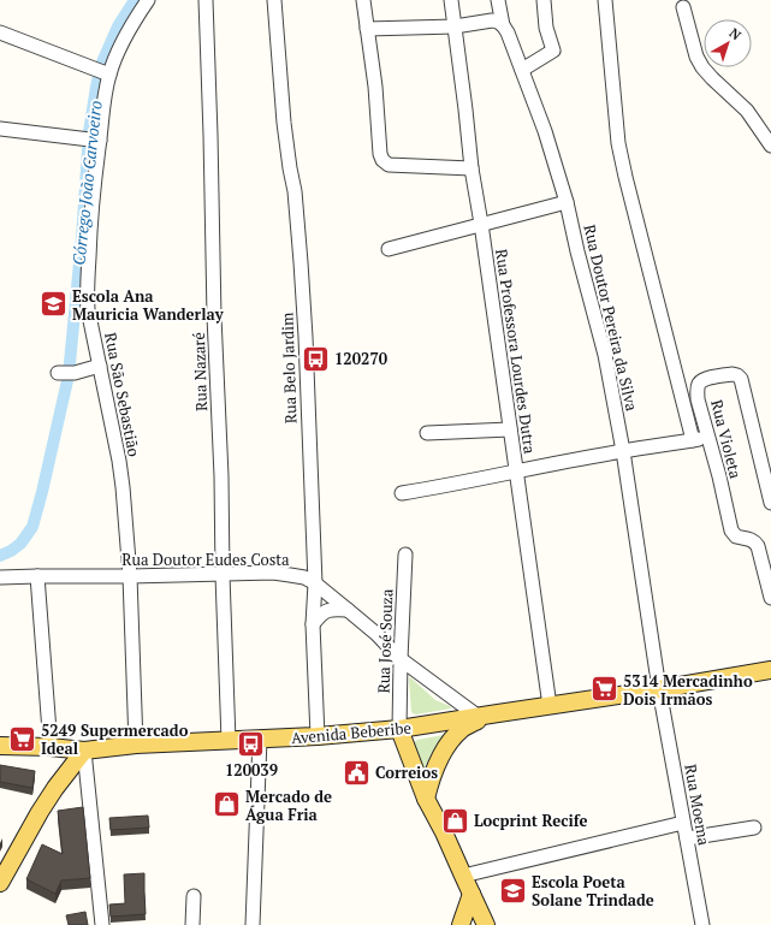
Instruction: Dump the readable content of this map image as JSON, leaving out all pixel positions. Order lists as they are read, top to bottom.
{
  "streets": {
    "main road": ["Avenida Beberibe"],
    "street": [
      "Rua Doutor Pereira da Silva",
      "Rua Professora Lourdes Dutra",
      "Rua Belo Jardim",
      "Rua Nazaré",
      "Rua São Sebastião",
      "Rua Violeta",
      "Rua Doutor Eudes Costa",
      "Rua José Souza",
      "Rua Moema"
    ]
  },
  "crossings": [
    ["Rua Doutor Pereira da Silva", "Avenida Beberibe"],
    ["Rua Doutor Pereira da Silva", "Rua Moema"],
    ["Rua Professora Lourdes Dutra", "Avenida Beberibe"],
    ["Rua Belo Jardim", "Rua Doutor Eudes Costa"],
    ["Rua Belo Jardim", "Avenida Beberibe"],
    ["Rua Nazaré", "Rua Doutor Eudes Costa"],
    ["Rua Nazaré", "Avenida Beberibe"],
    ["Rua São Sebastião", "Rua Doutor Eudes Costa"],
    ["Rua São Sebastião", "Avenida Beberibe"],
    ["Rua Doutor Eudes Costa", "Rua José Souza"],
    ["Rua Doutor Eudes Costa", "Avenida Beberibe"],
    ["Rua José Souza", "Avenida Beberibe"],
    ["Avenida Beberibe", "Rua Moema"]
  ],
  "water": ["Córrego João Carvoeiro"],
  "places": {
    "school or university": ["Escola Ana Mauricia Wanderlay", "Escola Poeta Solane Trindade"],
    "bus stop": ["120270", "120039"],
    "supermarket": ["5314 Mercadinho Dois Irmãos", "5249 Supermercado Ideal"],
    "public building": ["Correios"],
    "shop": ["Mercado de Água Fria", "Locprint Recife"]
  },
  "north": "top right"
}
